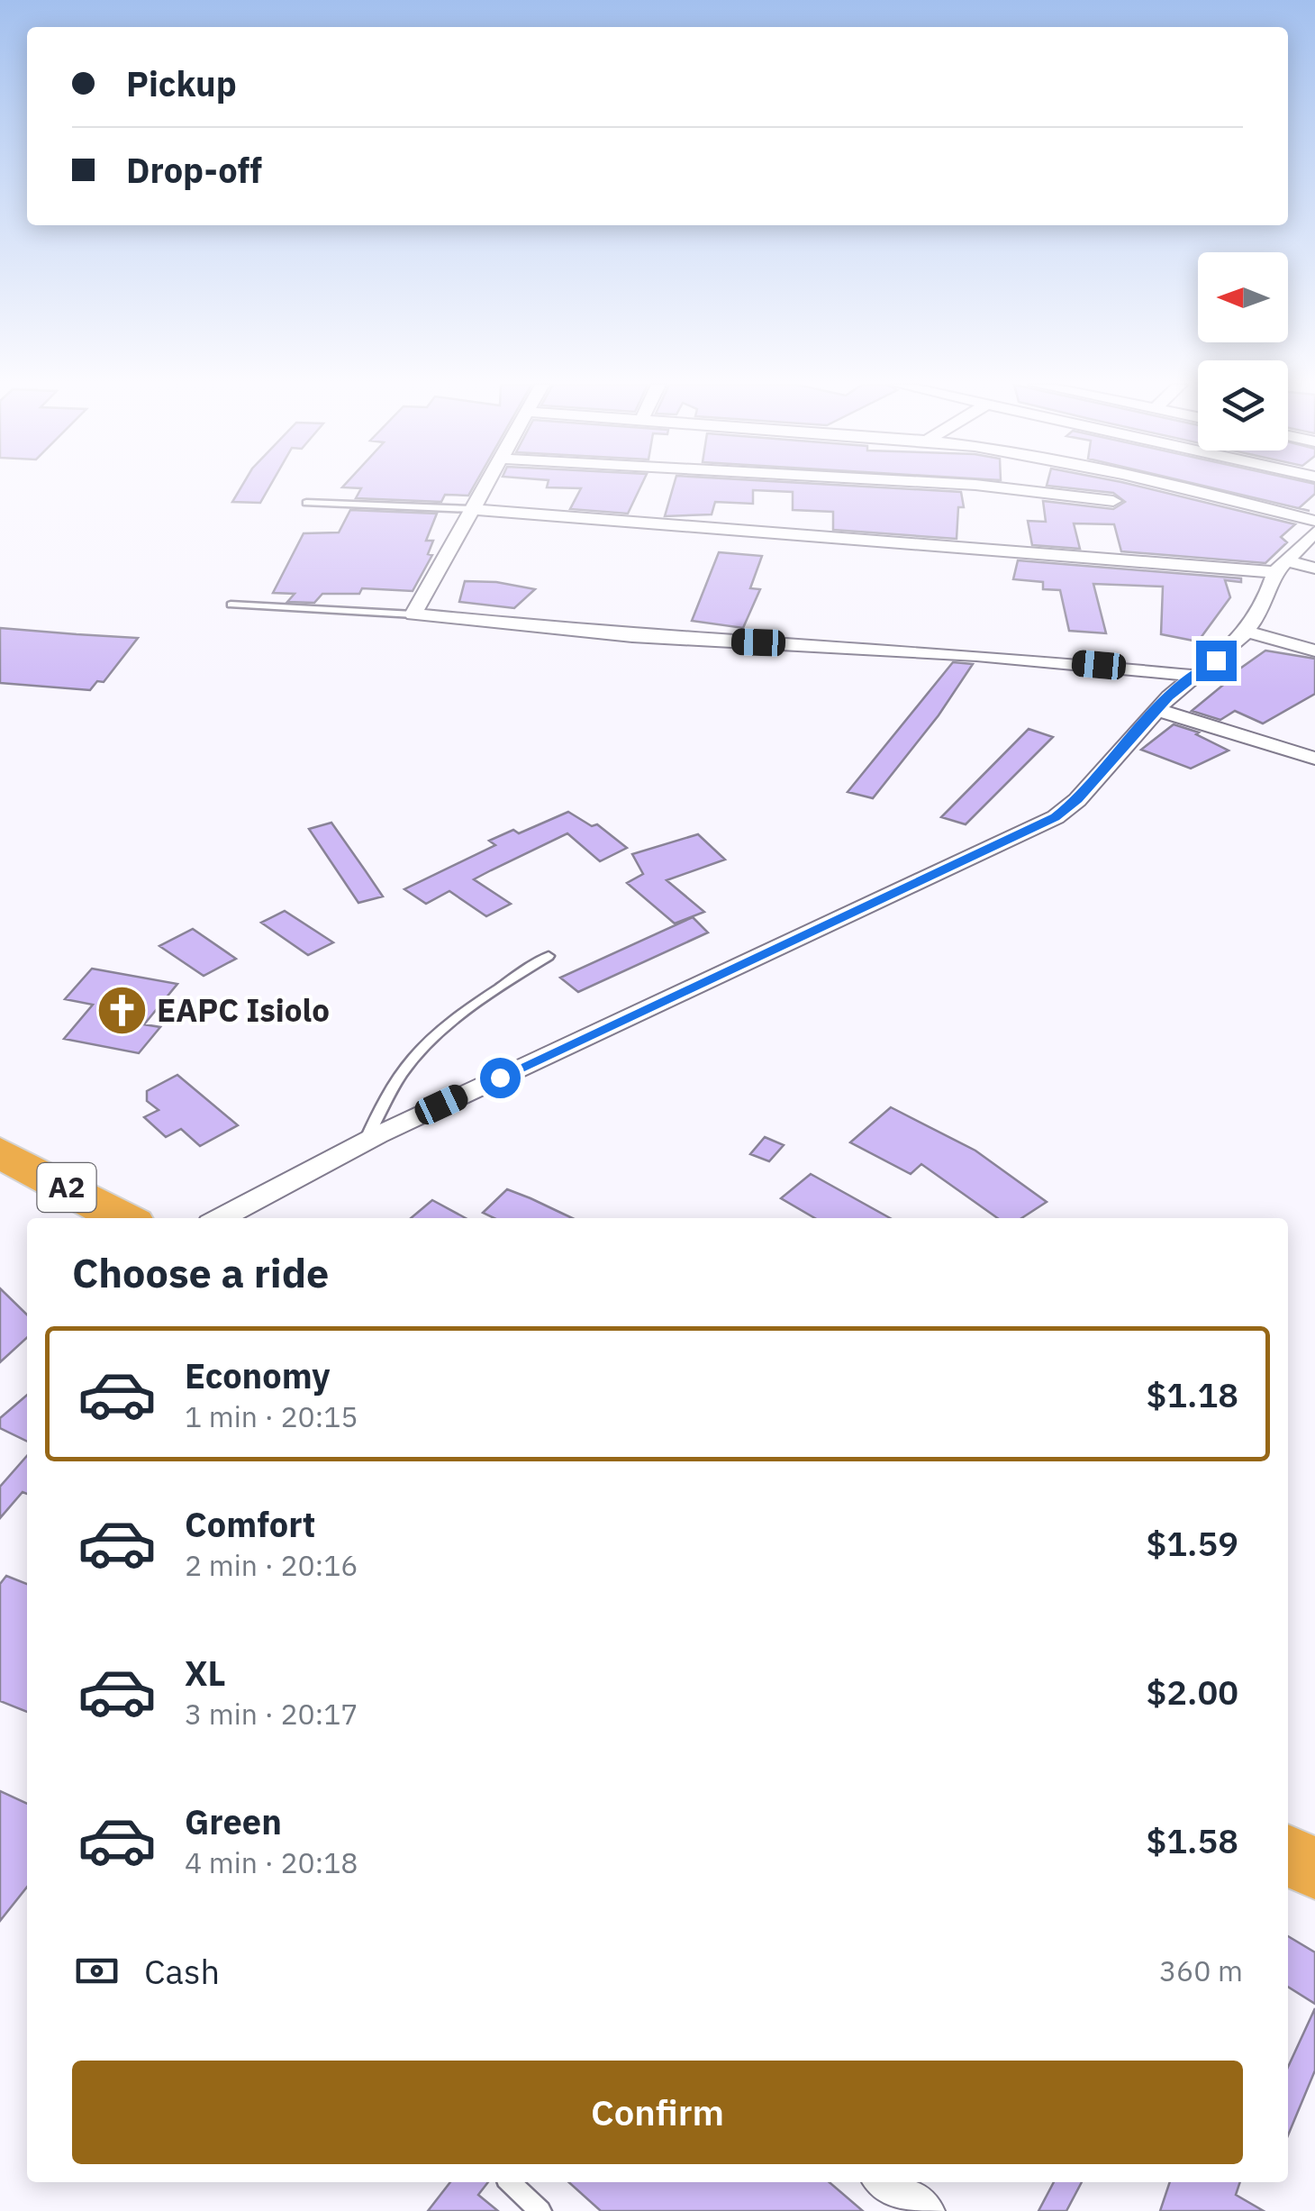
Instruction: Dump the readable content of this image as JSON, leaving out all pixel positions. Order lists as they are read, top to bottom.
{
  "streets": {
    "highway": ["A2"]
  },
  "places": {
    "church": ["EAPC Isiolo"]
  },
  "north": "left",
  "page": {
    "banner": ["Pickup", "Drop-off"],
    "heading": "Choose a ride",
    "list": [
      {
        "name": "Economy",
        "note": "1 min · 20:15",
        "value": "$1.18"
      },
      {
        "name": "Comfort",
        "note": "2 min · 20:16",
        "value": "$1.59"
      },
      {
        "name": "XL",
        "note": "3 min · 20:17",
        "value": "$2.00"
      },
      {
        "name": "Green",
        "note": "4 min · 20:18",
        "value": "$1.58"
      }
    ],
    "pay": ["Cash", "360 m"],
    "buttons": "Confirm"
  }
}
